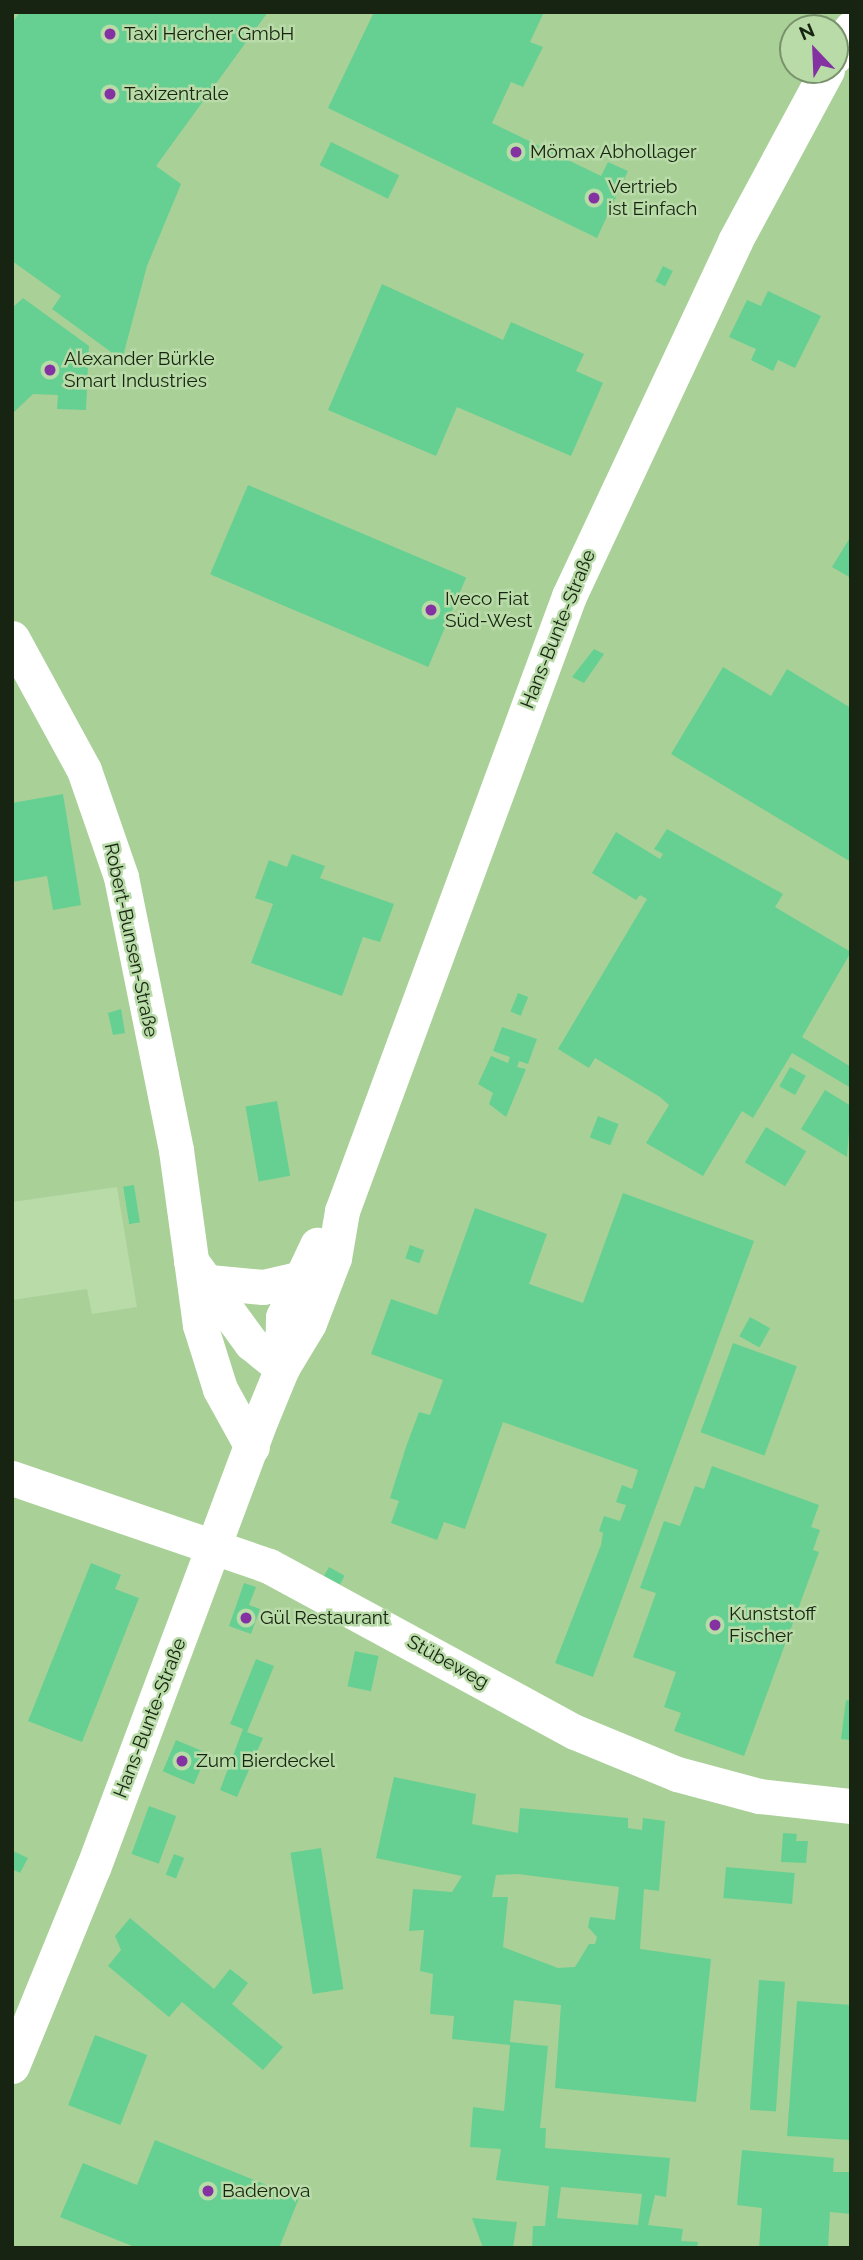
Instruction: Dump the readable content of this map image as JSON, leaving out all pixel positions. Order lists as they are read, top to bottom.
{
  "streets": {
    "street": ["Hans-Bunte-Straße", "Robert-Bunsen-Straße", "Stübeweg"]
  },
  "crossings": [
    ["Hans-Bunte-Straße", "Robert-Bunsen-Straße"],
    ["Hans-Bunte-Straße", "Stübeweg"]
  ],
  "places": [
    "Taxi Hercher GmbH",
    "Taxizentrale",
    "Mömax Abhollager",
    "Vertrieb ist Einfach",
    "Alexander Bürkle Smart Industries",
    "Iveco Fiat Süd-West",
    "Gül Restaurant",
    "Kunststoff Fischer",
    "Zum Bierdeckel",
    "Badenova"
  ],
  "north": "top left"
}
